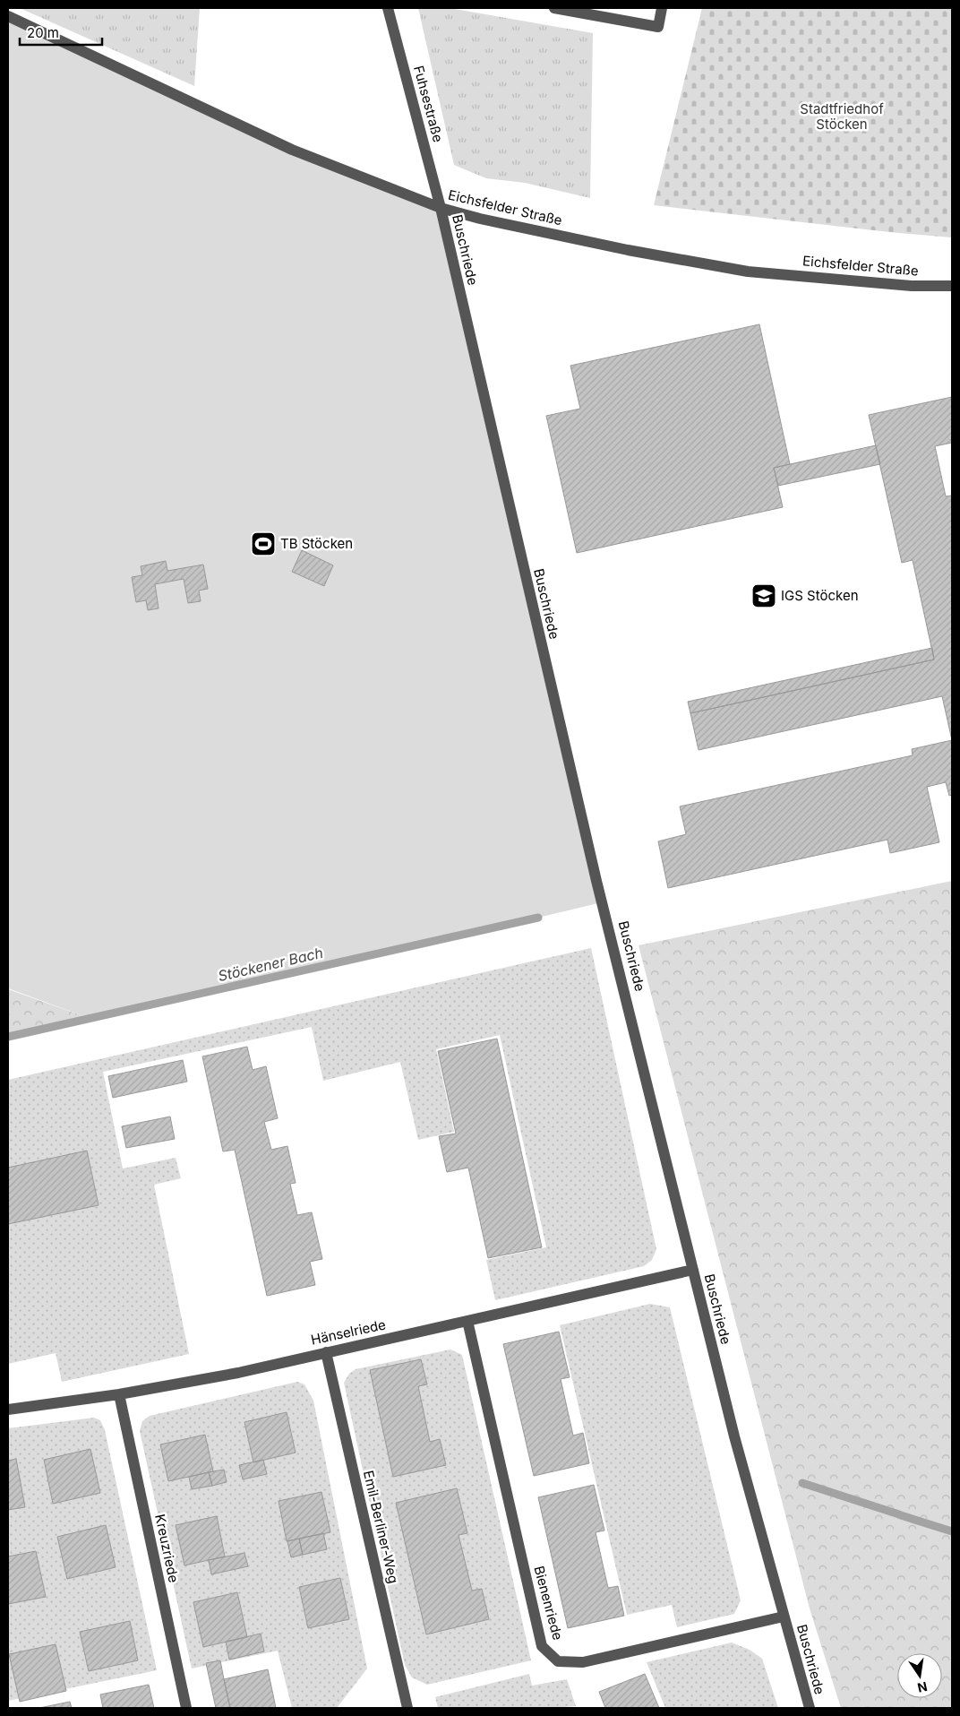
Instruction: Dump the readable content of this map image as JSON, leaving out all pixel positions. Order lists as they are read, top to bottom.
{
  "streets": {
    "street": [
      "Fuhsestraße",
      "Eichsfelder Straße",
      "Buschriede",
      "Hänselriede",
      "Emil-Berliner-Weg",
      "Kreuzriede",
      "Bienenriede"
    ]
  },
  "crossings": [
    ["Fuhsestraße", "Eichsfelder Straße"],
    ["Fuhsestraße", "Buschriede"],
    ["Eichsfelder Straße", "Buschriede"],
    ["Buschriede", "Hänselriede"],
    ["Buschriede", "Bienenriede"],
    ["Hänselriede", "Emil-Berliner-Weg"],
    ["Hänselriede", "Kreuzriede"],
    ["Hänselriede", "Bienenriede"]
  ],
  "water": ["Stöckener Bach"],
  "parks": ["Stadtfriedhof Stöcken"],
  "places": {
    "sports": ["TB Stöcken"],
    "school or university": ["IGS Stöcken"]
  },
  "scale_bar": "20 m",
  "north": "bottom"
}
